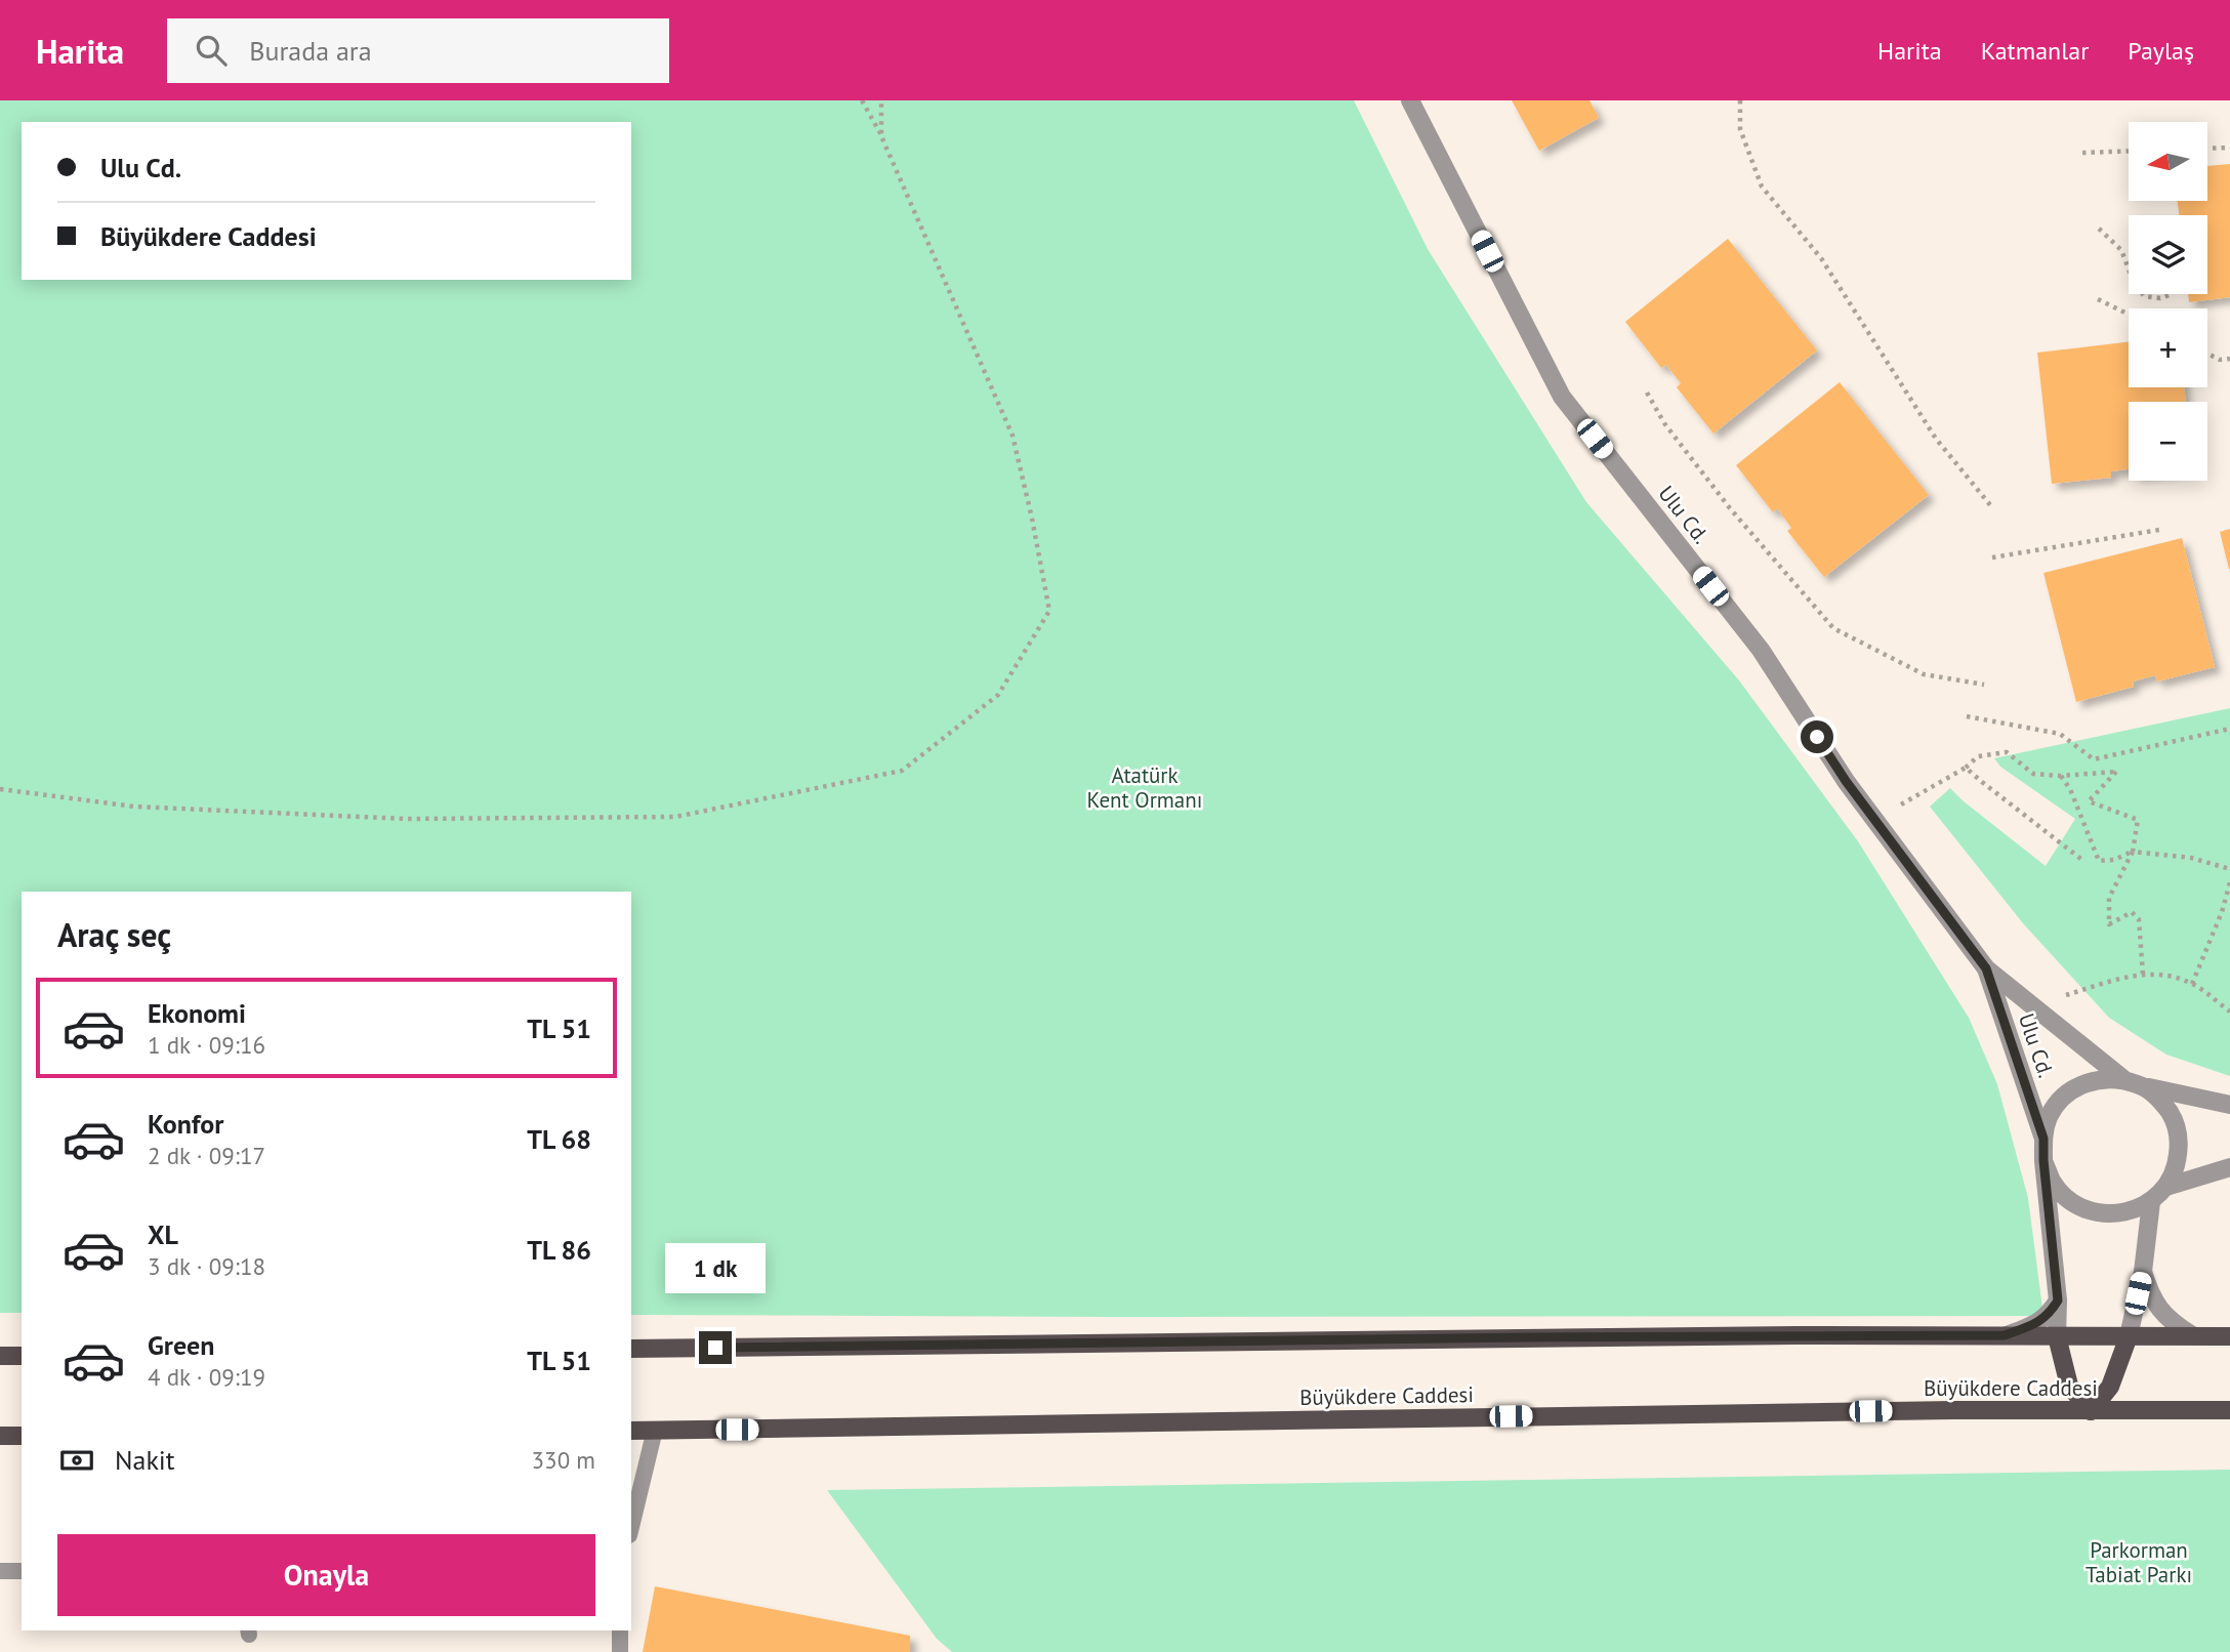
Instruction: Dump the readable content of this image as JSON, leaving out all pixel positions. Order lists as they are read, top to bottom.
{
  "streets": {
    "main road": ["Büyükdere Caddesi"],
    "street": ["Ulu Cd."]
  },
  "parks": ["Atatürk Kent Ormanı", "Parkorman Tabiat Parkı"],
  "north": "left",
  "page": {
    "header": "Harita",
    "search": "Burada ara",
    "nav": ["Harita", "Katmanlar", "Paylaş"],
    "map_buttons": ["+", "−"],
    "banner": ["Ulu Cd.", "Büyükdere Caddesi"],
    "heading": "Araç seç",
    "list": [
      {
        "name": "Ekonomi",
        "note": "1 dk · 09:16",
        "value": "TL 51"
      },
      {
        "name": "Konfor",
        "note": "2 dk · 09:17",
        "value": "TL 68"
      },
      {
        "name": "XL",
        "note": "3 dk · 09:18",
        "value": "TL 86"
      },
      {
        "name": "Green",
        "note": "4 dk · 09:19",
        "value": "TL 51"
      }
    ],
    "bubble": "1 dk",
    "pay": ["Nakit", "330 m"],
    "buttons": "Onayla"
  }
}
